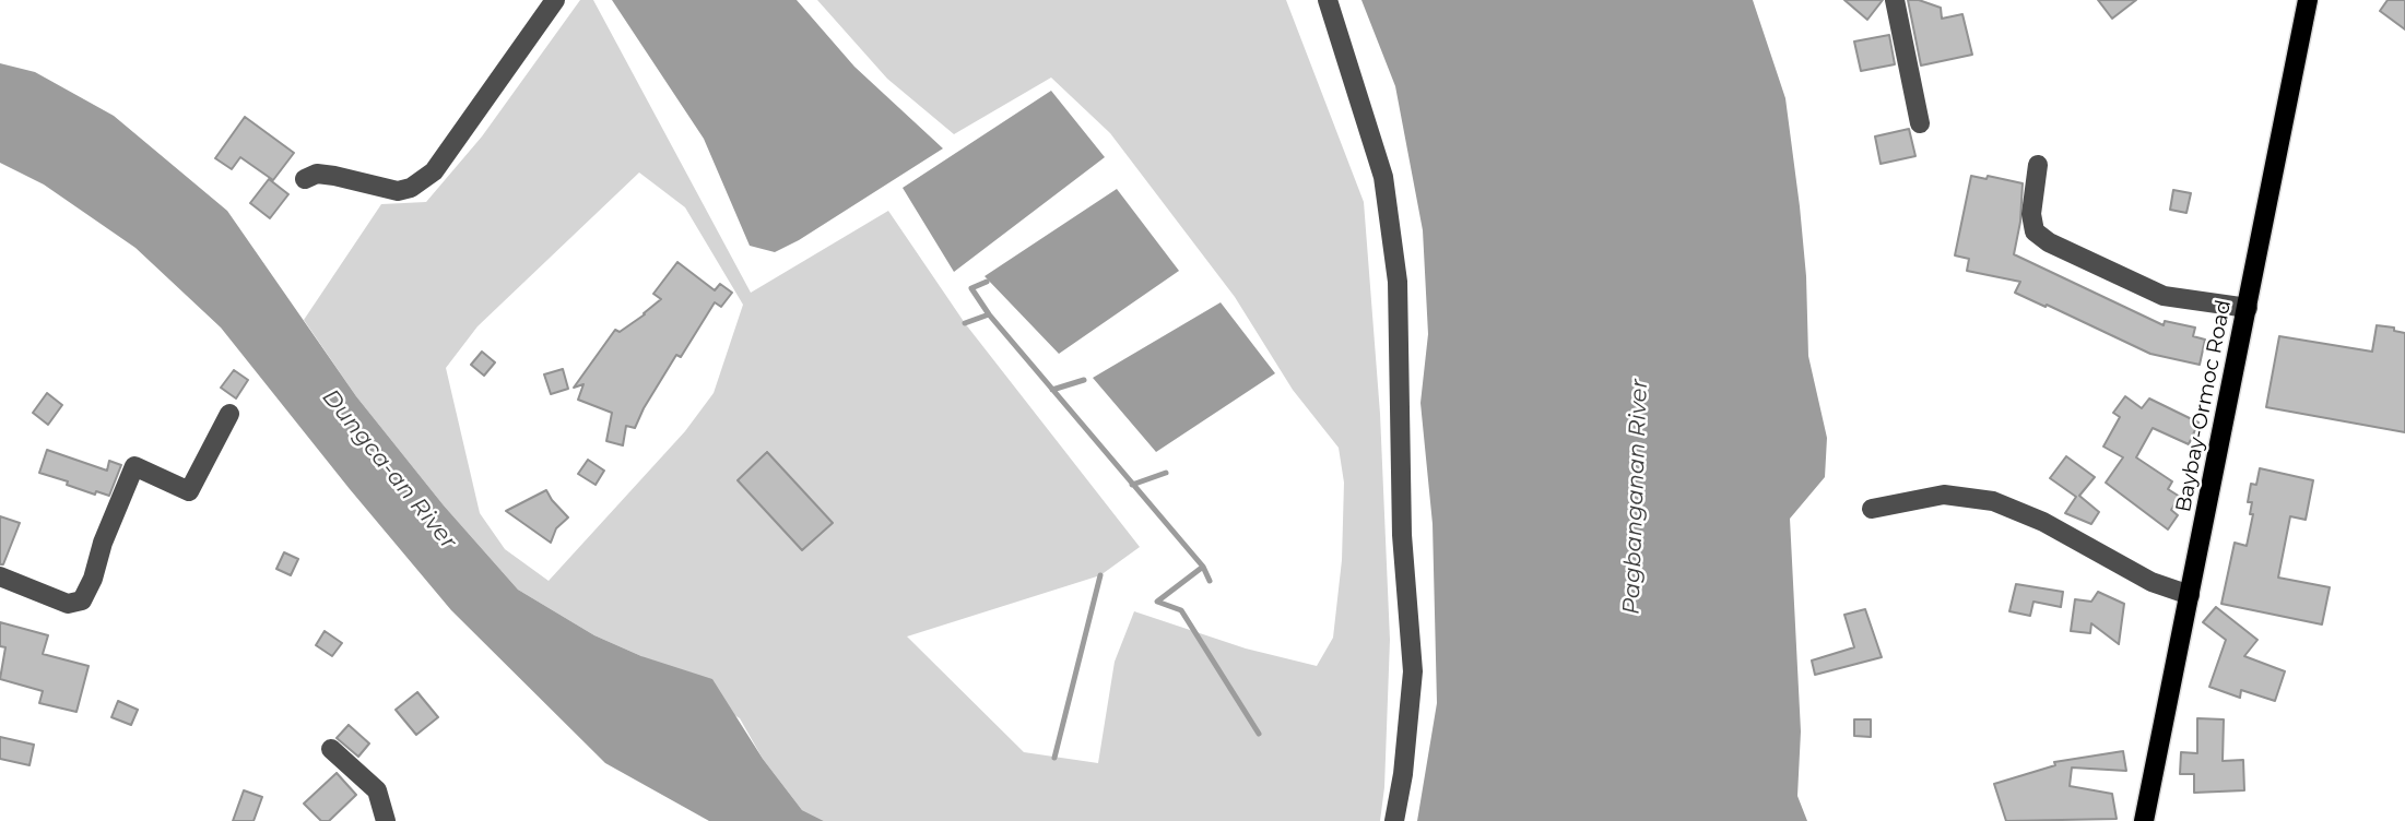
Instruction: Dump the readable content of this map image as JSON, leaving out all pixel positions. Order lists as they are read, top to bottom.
{
  "streets": {
    "main road": ["Baybay-Ormoc Road"]
  },
  "water": ["Dungca-an River", "Pagbanganan River"]
}
